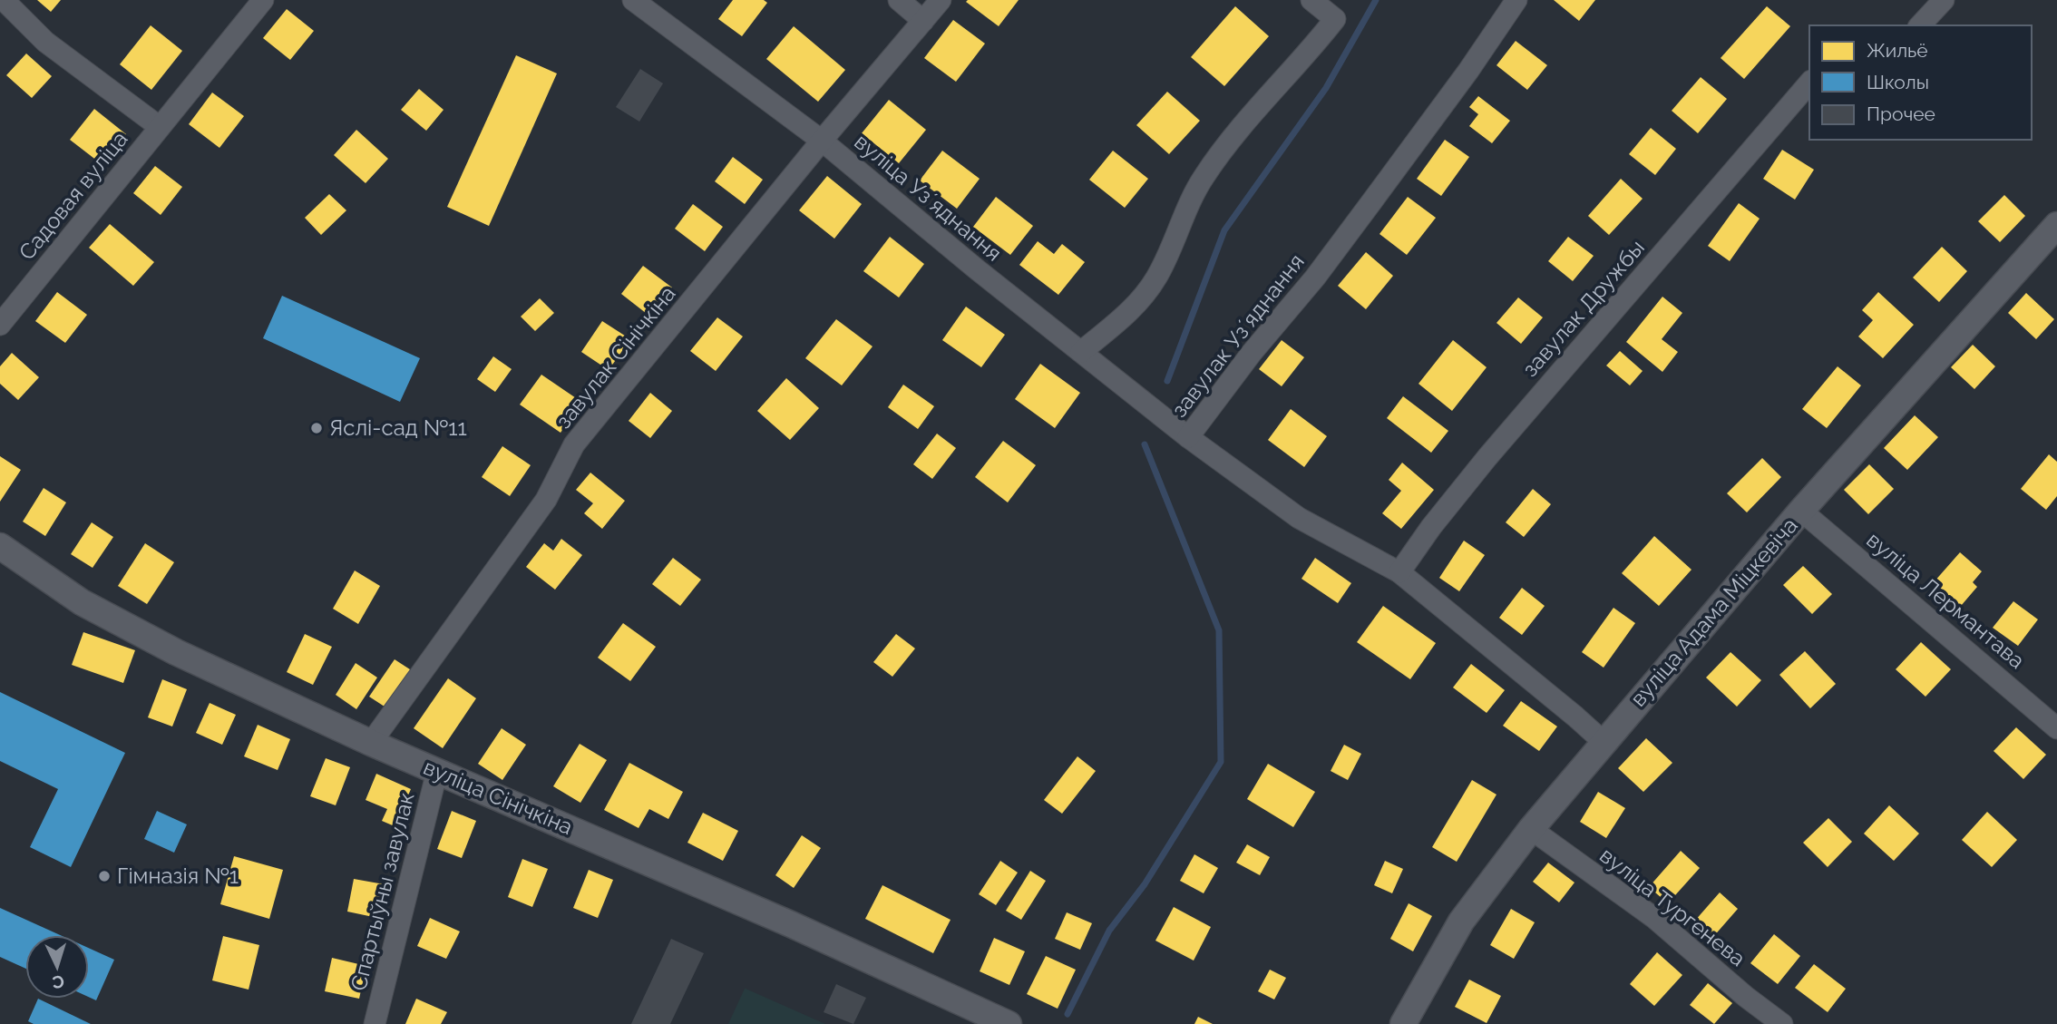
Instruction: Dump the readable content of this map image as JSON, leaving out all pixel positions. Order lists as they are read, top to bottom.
{
  "streets": {
    "street": [
      "Садовая вуліца",
      "вуліца Узʼяднання",
      "завулак Дружбы",
      "завулак Узʼяднання",
      "завулак Сінічкіна",
      "вуліца Лермантава",
      "вуліца Адама Міцкевіча",
      "вуліца Сінічкіна",
      "Спартыўны завулак",
      "вуліца Тургенева"
    ]
  },
  "crossings": [
    ["вуліца Узʼяднання", "завулак Узʼяднання"],
    ["вуліца Узʼяднання", "завулак Сінічкіна"],
    ["завулак Дружбы", "завулак Узʼяднання"],
    ["завулак Узʼяднання", "вуліца Адама Міцкевіча"],
    ["завулак Сінічкіна", "вуліца Сінічкіна"],
    ["вуліца Лермантава", "вуліца Адама Міцкевіча"],
    ["вуліца Адама Міцкевіча", "вуліца Тургенева"],
    ["вуліца Сінічкіна", "Спартыўны завулак"]
  ],
  "places": ["Яслі-сад №11", "Гімназія №1"],
  "legend": ["Жильё", "Школы", "Прочее"],
  "north": "bottom"
}
